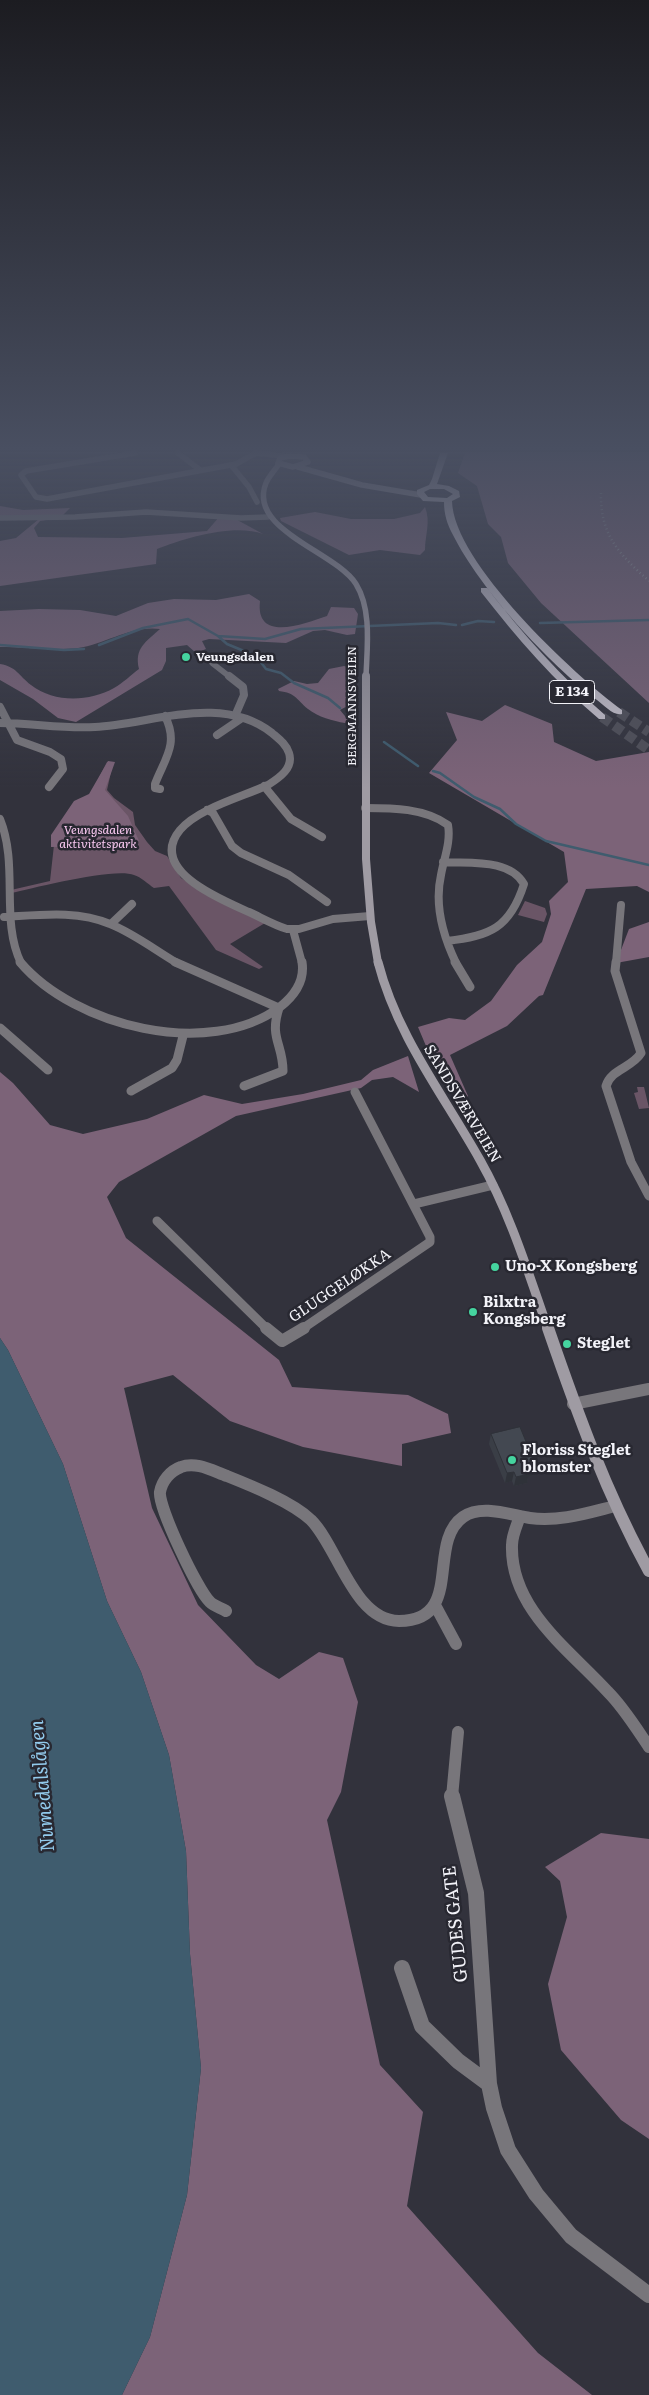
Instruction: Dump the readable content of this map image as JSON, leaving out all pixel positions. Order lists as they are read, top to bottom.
{
  "streets": {
    "highway": ["E 134"],
    "main road": ["BERGMANNSVEIEN", "SANDSVÆRVEIEN"],
    "street": ["GLUGGELØKKA", "GUDES GATE"]
  },
  "crossings": [
    ["BERGMANNSVEIEN", "SANDSVÆRVEIEN"]
  ],
  "water": ["Numedalslågen"],
  "parks": ["Veungsdalen aktivitetspark"],
  "places": [
    "Veungsdalen",
    "Uno-X Kongsberg",
    "Bilxtra Kongsberg",
    "Steglet",
    "Floriss Steglet blomster"
  ]
}
